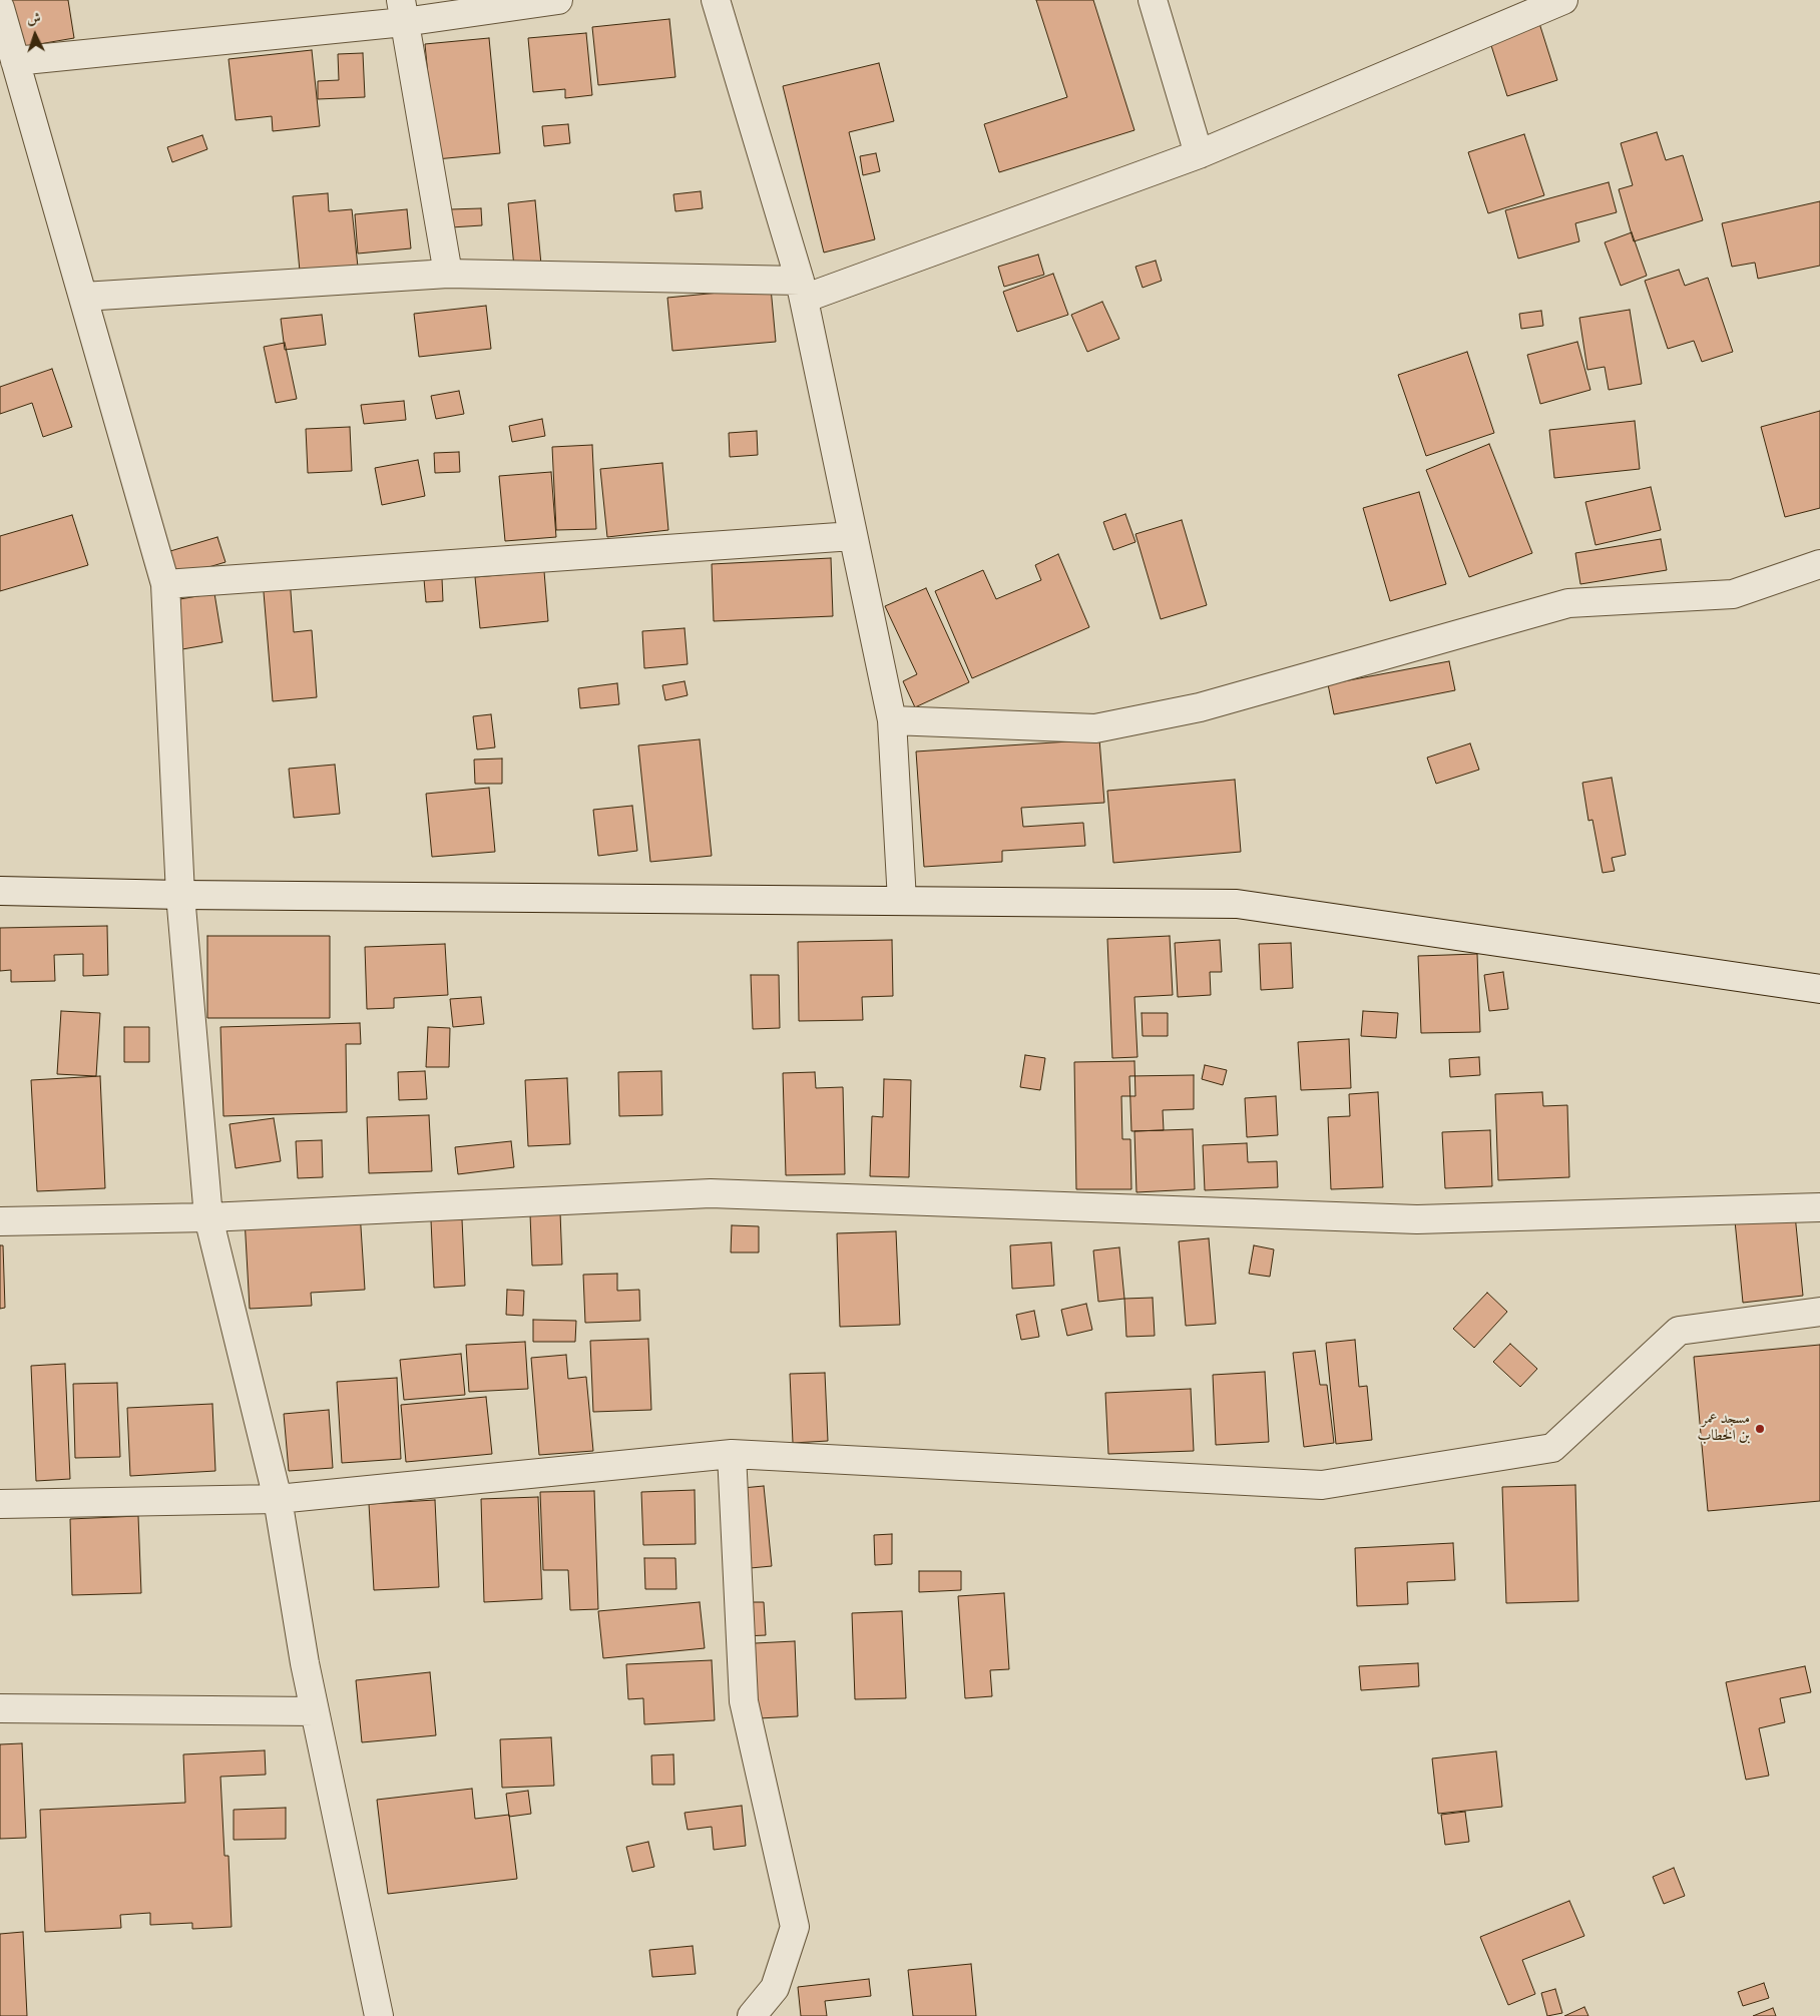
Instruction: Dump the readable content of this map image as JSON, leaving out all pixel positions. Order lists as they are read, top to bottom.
{
  "places": ["مسجد عمر بن الخطاب"],
  "north": "top"
}
